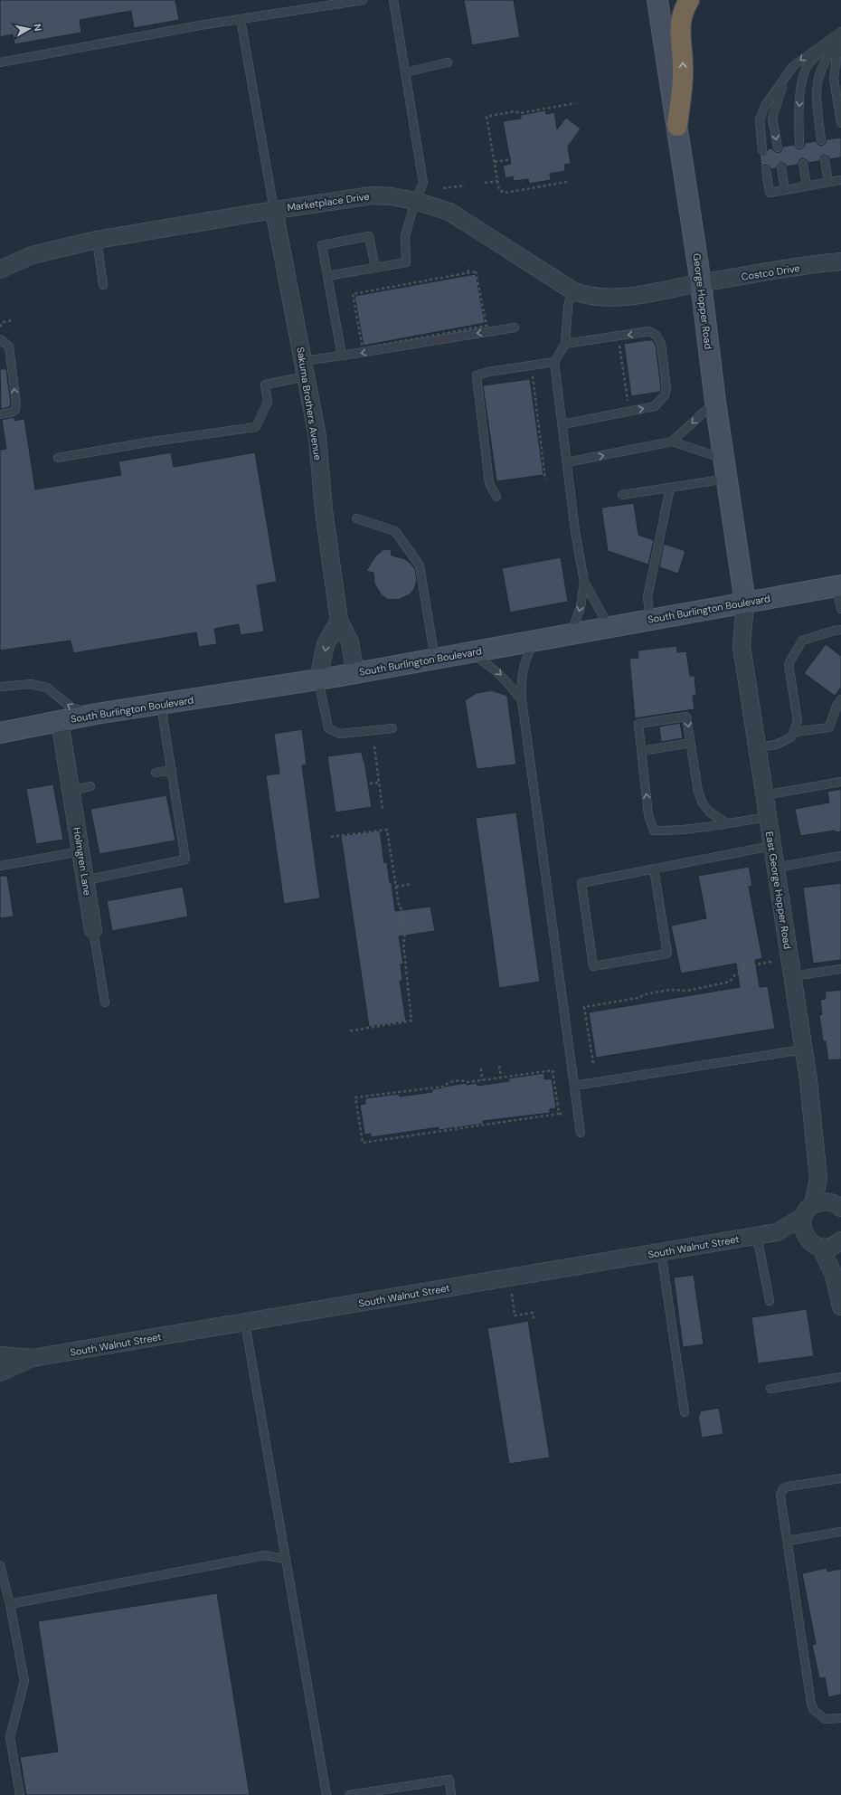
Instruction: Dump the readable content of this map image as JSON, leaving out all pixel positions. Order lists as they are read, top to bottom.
{
  "streets": {
    "main road": ["George Hopper Road", "South Burlington Boulevard"],
    "street": [
      "Marketplace Drive",
      "Costco Drive",
      "Sakuma Brothers Avenue",
      "Holmgren Lane",
      "East George Hopper Road",
      "South Walnut Street"
    ]
  },
  "crossings": [
    ["Marketplace Drive", "Costco Drive"],
    ["Marketplace Drive", "George Hopper Road"],
    ["Marketplace Drive", "Sakuma Brothers Avenue"],
    ["Costco Drive", "George Hopper Road"],
    ["George Hopper Road", "South Burlington Boulevard"],
    ["George Hopper Road", "East George Hopper Road"],
    ["Sakuma Brothers Avenue", "South Burlington Boulevard"],
    ["South Burlington Boulevard", "Holmgren Lane"],
    ["South Burlington Boulevard", "East George Hopper Road"],
    ["East George Hopper Road", "South Walnut Street"]
  ],
  "north": "right"
}
